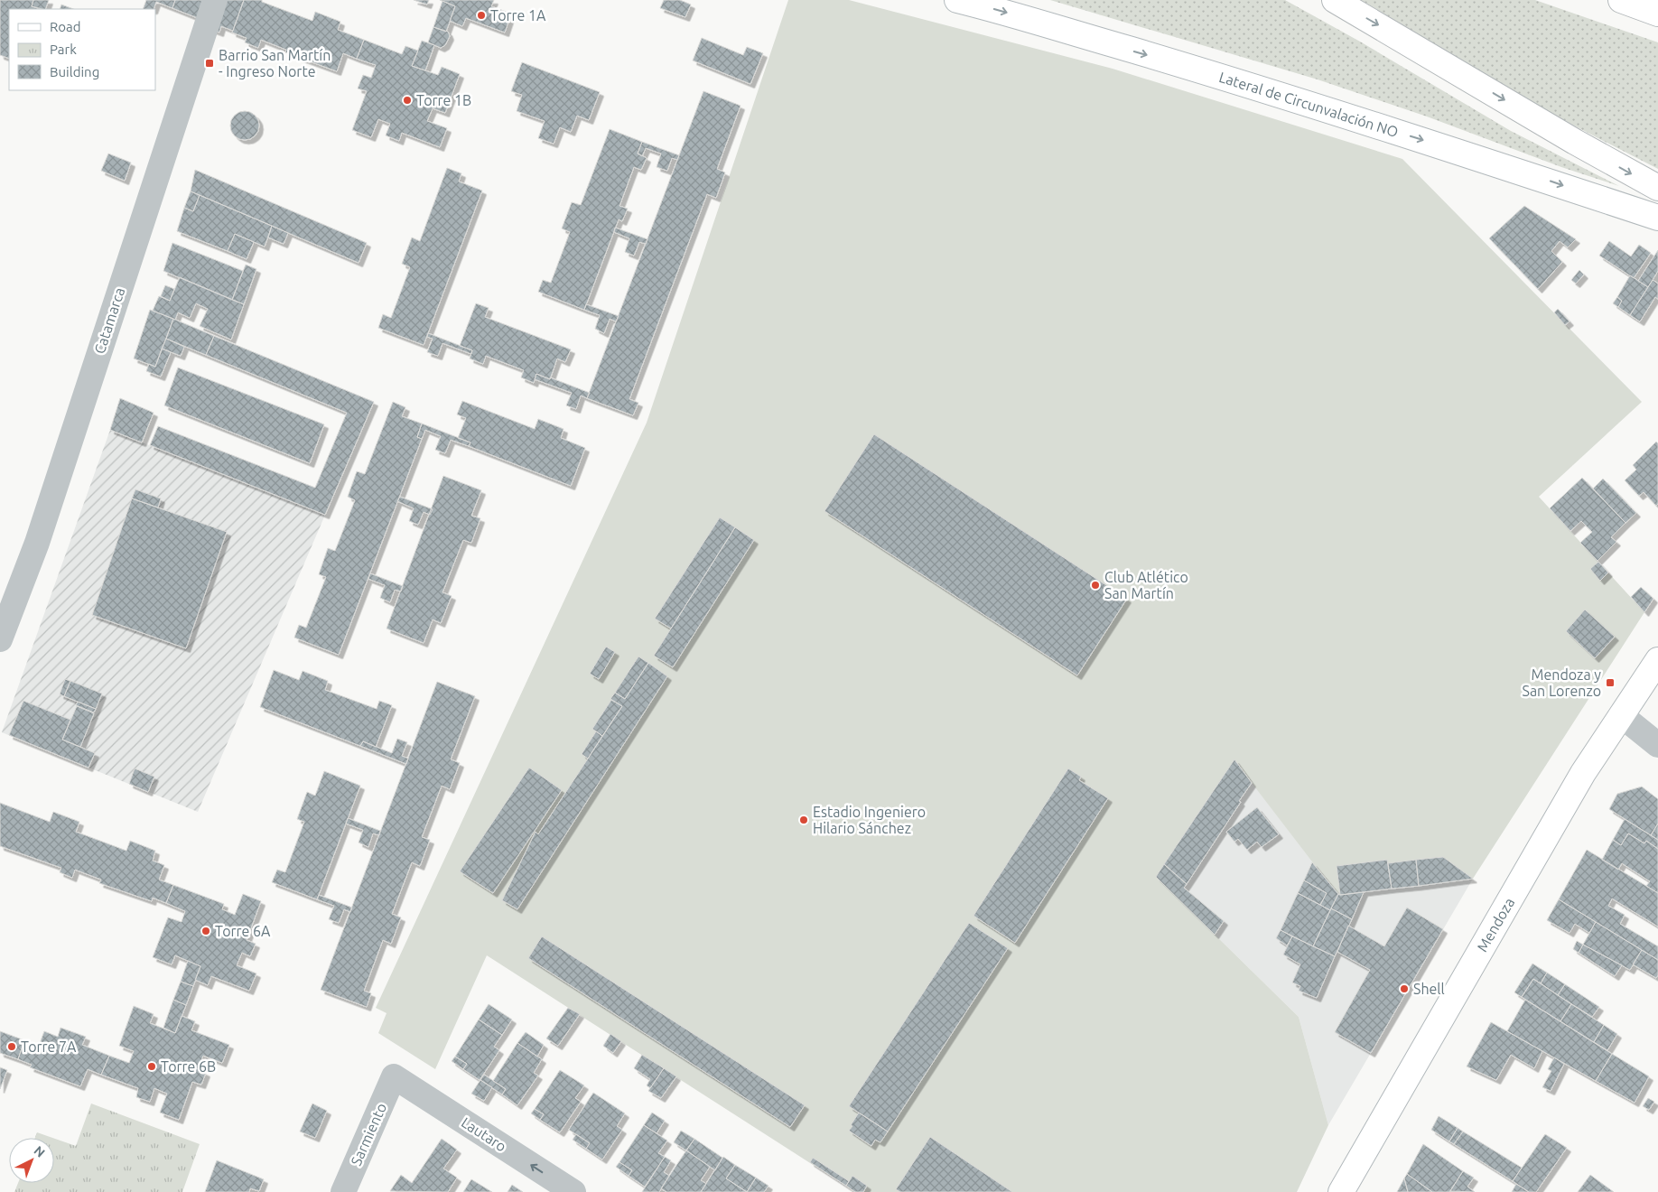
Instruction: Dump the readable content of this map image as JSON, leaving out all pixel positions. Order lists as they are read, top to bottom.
{
  "streets": {
    "main road": ["Lateral de Circunvalación NO", "Mendoza"],
    "street": ["Catamarca", "Sarmiento", "Lautaro"]
  },
  "crossings": [
    ["Sarmiento", "Lautaro"]
  ],
  "one_way": ["Lautaro"],
  "places": {
    "other": [
      "Torre 1A",
      "Torre 1B",
      "Club Atlético San Martín",
      "Estadio Ingeniero Hilario Sánchez",
      "Torre 6A",
      "Shell",
      "Torre 7A",
      "Torre 6B"
    ],
    "transit": ["Barrio San Martín - Ingreso Norte", "Mendoza y San Lorenzo"]
  },
  "legend": ["Road", "Park", "Building"],
  "north": "top right"
}
